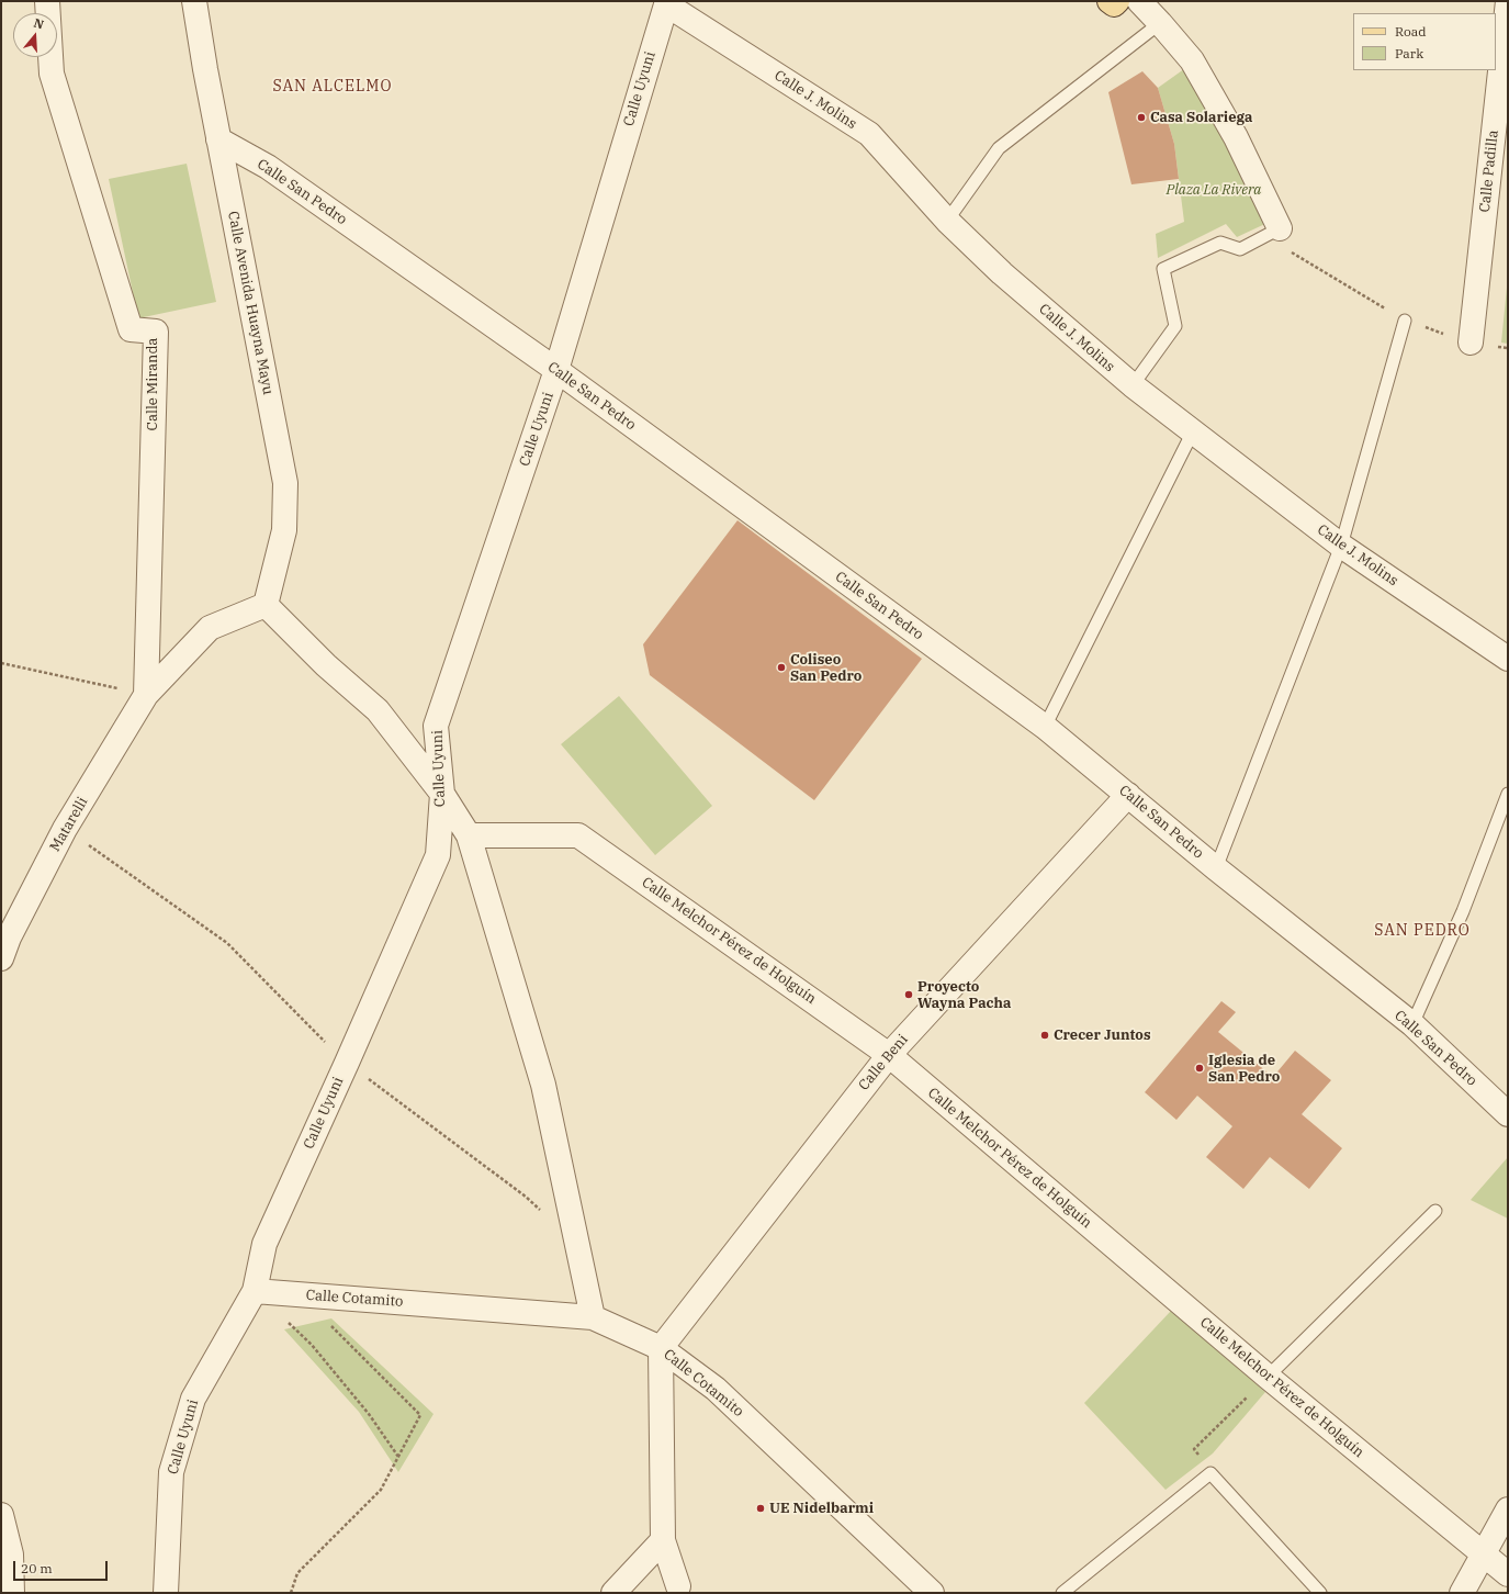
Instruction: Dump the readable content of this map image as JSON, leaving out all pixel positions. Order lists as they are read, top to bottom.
{
  "streets": {
    "street": [
      "Calle Uyuni",
      "Calle J. Molins",
      "Calle Padilla",
      "Calle San Pedro",
      "Calle Avenida Huayna Mayu",
      "Calle Miranda",
      "Matarelli",
      "Calle Melchor Pérez de Holguín",
      "Calle Beni",
      "Calle Cotamito"
    ]
  },
  "crossings": [
    ["Calle Uyuni", "Calle J. Molins"],
    ["Calle Uyuni", "Calle San Pedro"],
    ["Calle Uyuni", "Calle Cotamito"],
    ["Calle San Pedro", "Calle Avenida Huayna Mayu"],
    ["Calle San Pedro", "Calle Beni"],
    ["Calle Avenida Huayna Mayu", "Matarelli"],
    ["Calle Miranda", "Matarelli"],
    ["Calle Melchor Pérez de Holguín", "Calle Beni"],
    ["Calle Beni", "Calle Cotamito"]
  ],
  "districts": ["SAN ALCELMO", "SAN PEDRO"],
  "parks": ["Plaza La Rivera"],
  "places": [
    "Casa Solariega",
    "Coliseo San Pedro",
    "Proyecto Wayna Pacha",
    "Crecer Juntos",
    "Iglesia de San Pedro",
    "UE Nidelbarmi"
  ],
  "legend": ["Road", "Park"],
  "scale_bar": "20 m",
  "north": "top"
}
